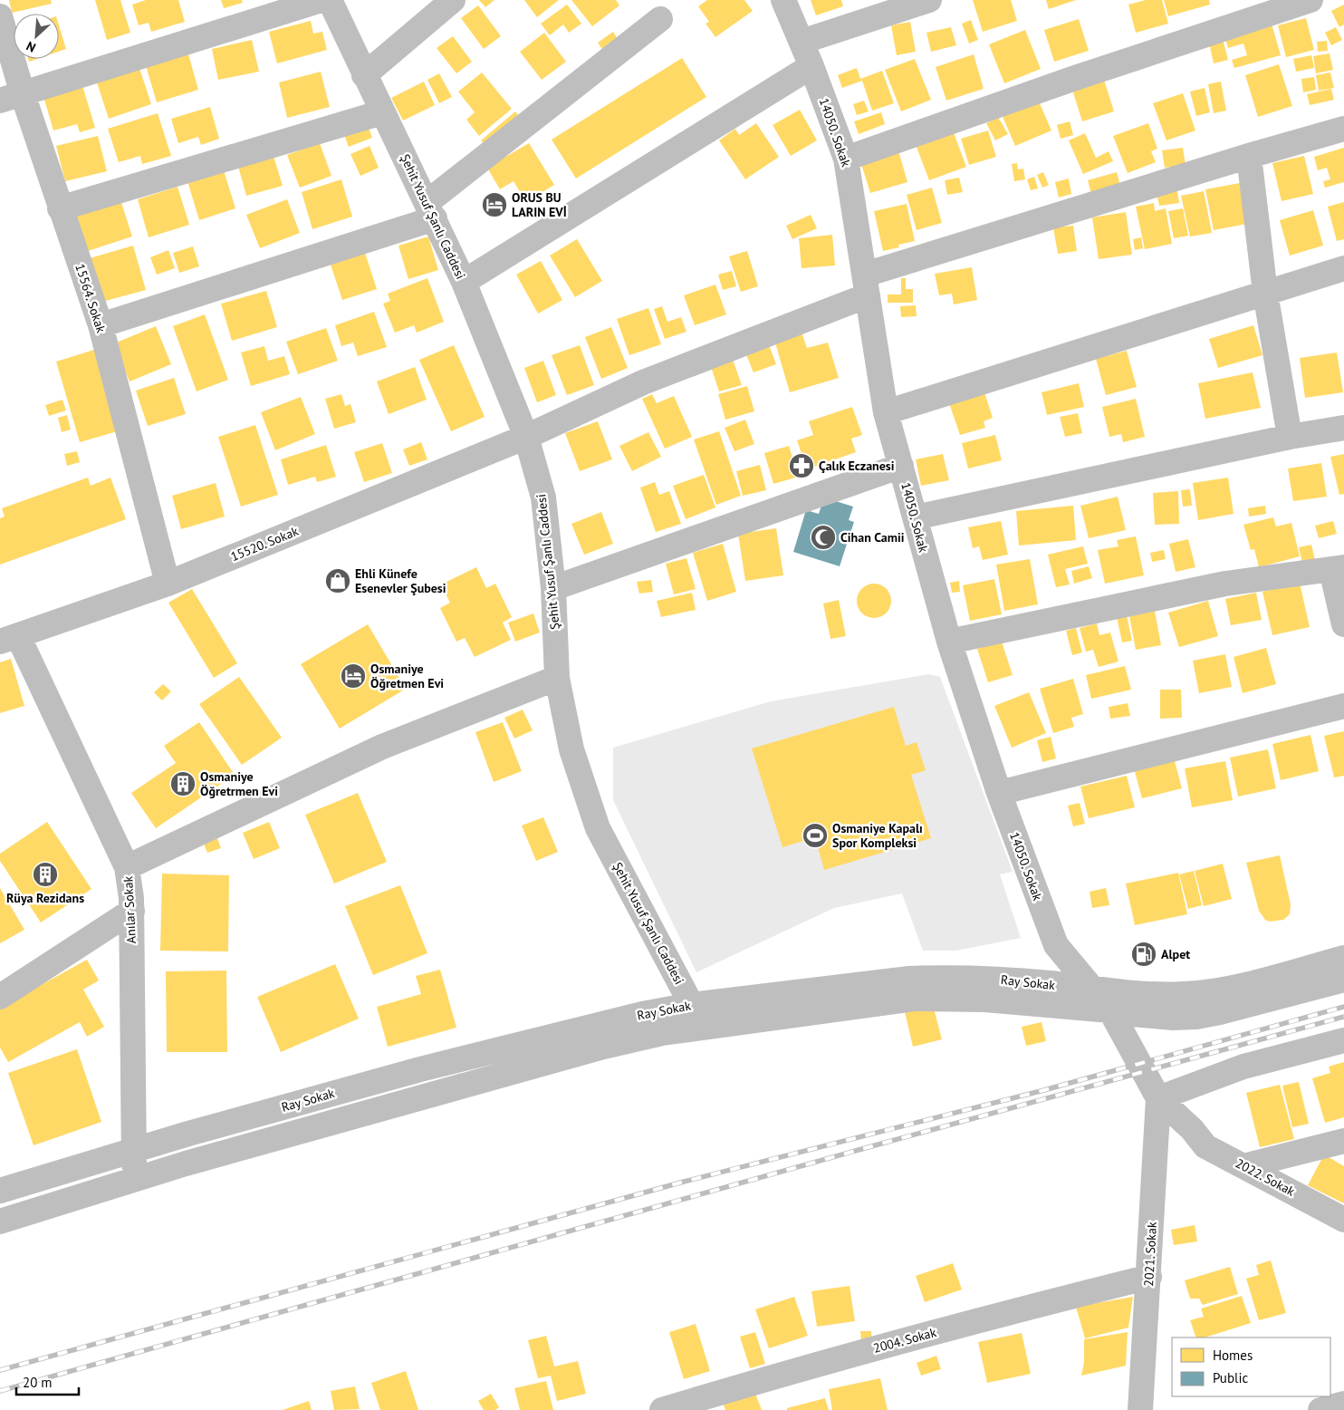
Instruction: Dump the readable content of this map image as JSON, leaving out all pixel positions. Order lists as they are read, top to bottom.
{
  "streets": {
    "street": [
      "14050. Sokak",
      "Şehit Yusuf Şanlı Caddesi",
      "15564. Sokak",
      "15520. Sokak",
      "Anılar Sokak",
      "Ray Sokak",
      "2022. Sokak",
      "2021. Sokak",
      "2004. Sokak"
    ]
  },
  "crossings": [
    ["14050. Sokak", "15520. Sokak"],
    ["14050. Sokak", "Ray Sokak"],
    ["14050. Sokak", "2022. Sokak"],
    ["14050. Sokak", "2021. Sokak"],
    ["Şehit Yusuf Şanlı Caddesi", "15520. Sokak"],
    ["Şehit Yusuf Şanlı Caddesi", "Ray Sokak"],
    ["15564. Sokak", "15520. Sokak"],
    ["15520. Sokak", "Anılar Sokak"],
    ["Anılar Sokak", "Ray Sokak"],
    ["2022. Sokak", "2021. Sokak"],
    ["2021. Sokak", "2004. Sokak"]
  ],
  "places": {
    "hotel": ["ORUS BU LARIN EVİ", "Osmaniye Öğretmen Evi"],
    "pharmacy": ["Çalık Eczanesi"],
    "mosque": ["Cihan Camii"],
    "shop": ["Ehli Künefe Esenevler Şubesi"],
    "building": ["Osmaniye Öğretrmen Evi", "Rüya Rezidans"],
    "sports": ["Osmaniye Kapalı Spor Kompleksi"],
    "fuel station": ["Alpet"]
  },
  "legend": ["Homes", "Public"],
  "scale_bar": "20 m",
  "north": "bottom left"
}
